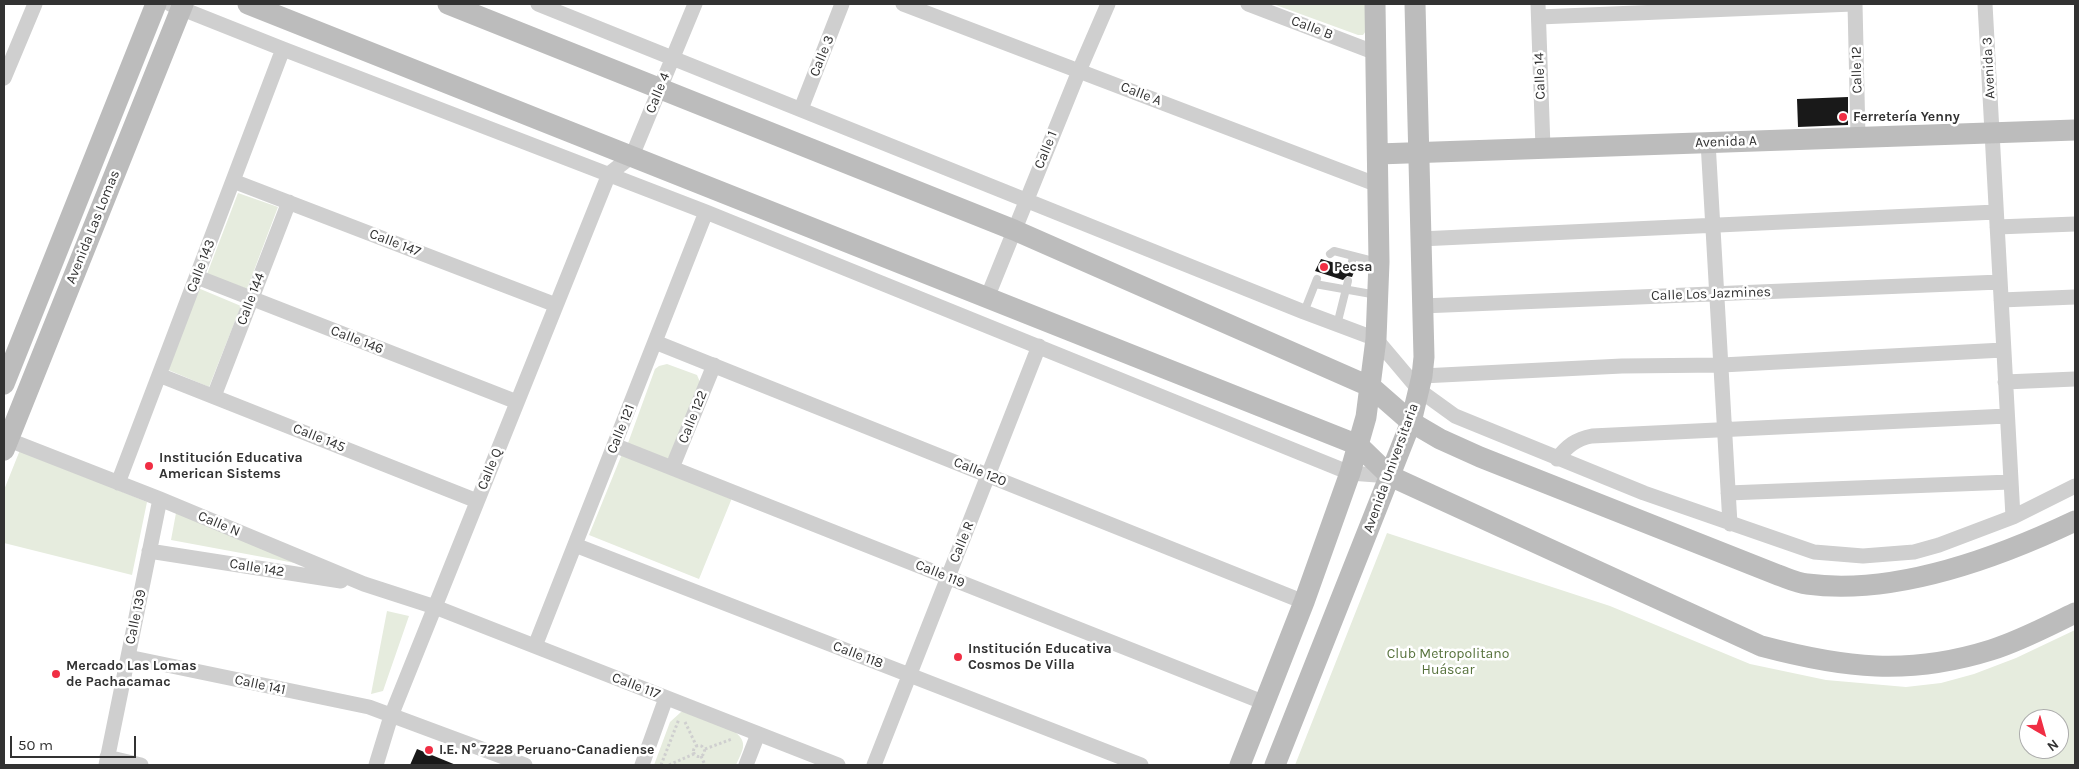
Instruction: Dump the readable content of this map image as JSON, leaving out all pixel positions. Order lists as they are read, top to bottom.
{
  "streets": {
    "main road": ["Avenida A", "Avenida Las Lomas", "Avenida Universitaria"],
    "street": [
      "Calle B",
      "Calle 3",
      "Avenida 3",
      "Calle 12",
      "Calle 14",
      "Calle 4",
      "Calle A",
      "Calle 1",
      "Calle 147",
      "Calle 143",
      "Calle Los Jazmines",
      "Calle 144",
      "Calle 146",
      "Calle 122",
      "Calle 121",
      "Calle 145",
      "Calle Q",
      "Calle 120",
      "Calle N",
      "Calle R",
      "Calle 142",
      "Calle 119",
      "Calle 139",
      "Calle 118",
      "Calle 141",
      "Calle 117"
    ]
  },
  "crossings": [
    ["Avenida 3", "Avenida A"],
    ["Avenida 3", "Calle Los Jazmines"],
    ["Calle 12", "Avenida A"],
    ["Calle 14", "Avenida A"],
    ["Calle 4", "Calle Q"],
    ["Calle A", "Calle 1"],
    ["Avenida A", "Avenida Universitaria"],
    ["Avenida Las Lomas", "Calle N"],
    ["Calle 147", "Calle 143"],
    ["Calle 147", "Calle 144"],
    ["Calle 147", "Calle Q"],
    ["Calle 143", "Calle 146"],
    ["Calle 143", "Calle 145"],
    ["Calle 143", "Calle N"],
    ["Calle Los Jazmines", "Avenida Universitaria"],
    ["Calle 144", "Calle 146"],
    ["Calle 144", "Calle 145"],
    ["Calle 146", "Calle Q"],
    ["Calle 122", "Calle 120"],
    ["Calle 122", "Calle 119"],
    ["Calle 121", "Calle 120"],
    ["Calle 121", "Calle 119"],
    ["Calle 121", "Calle 118"],
    ["Calle 121", "Calle 117"],
    ["Calle 145", "Calle Q"],
    ["Calle Q", "Calle N"],
    ["Calle Q", "Calle 141"],
    ["Calle Q", "Calle 117"],
    ["Calle 120", "Calle R"],
    ["Calle N", "Calle 142"],
    ["Calle N", "Calle 139"],
    ["Calle N", "Calle 117"],
    ["Calle R", "Calle 119"],
    ["Calle R", "Calle 118"],
    ["Calle 142", "Calle 139"],
    ["Calle 139", "Calle 141"]
  ],
  "parks": ["Club Metropolitano Huáscar"],
  "places": [
    "Ferretería Yenny",
    "Pecsa",
    "Institución Educativa American Sistems",
    "Institución Educativa Cosmos De Villa",
    "Mercado Las Lomas de Pachacamac",
    "I.E. N° 7228 Peruano-Canadiense"
  ],
  "scale_bar": "50 m",
  "north": "bottom right"
}
